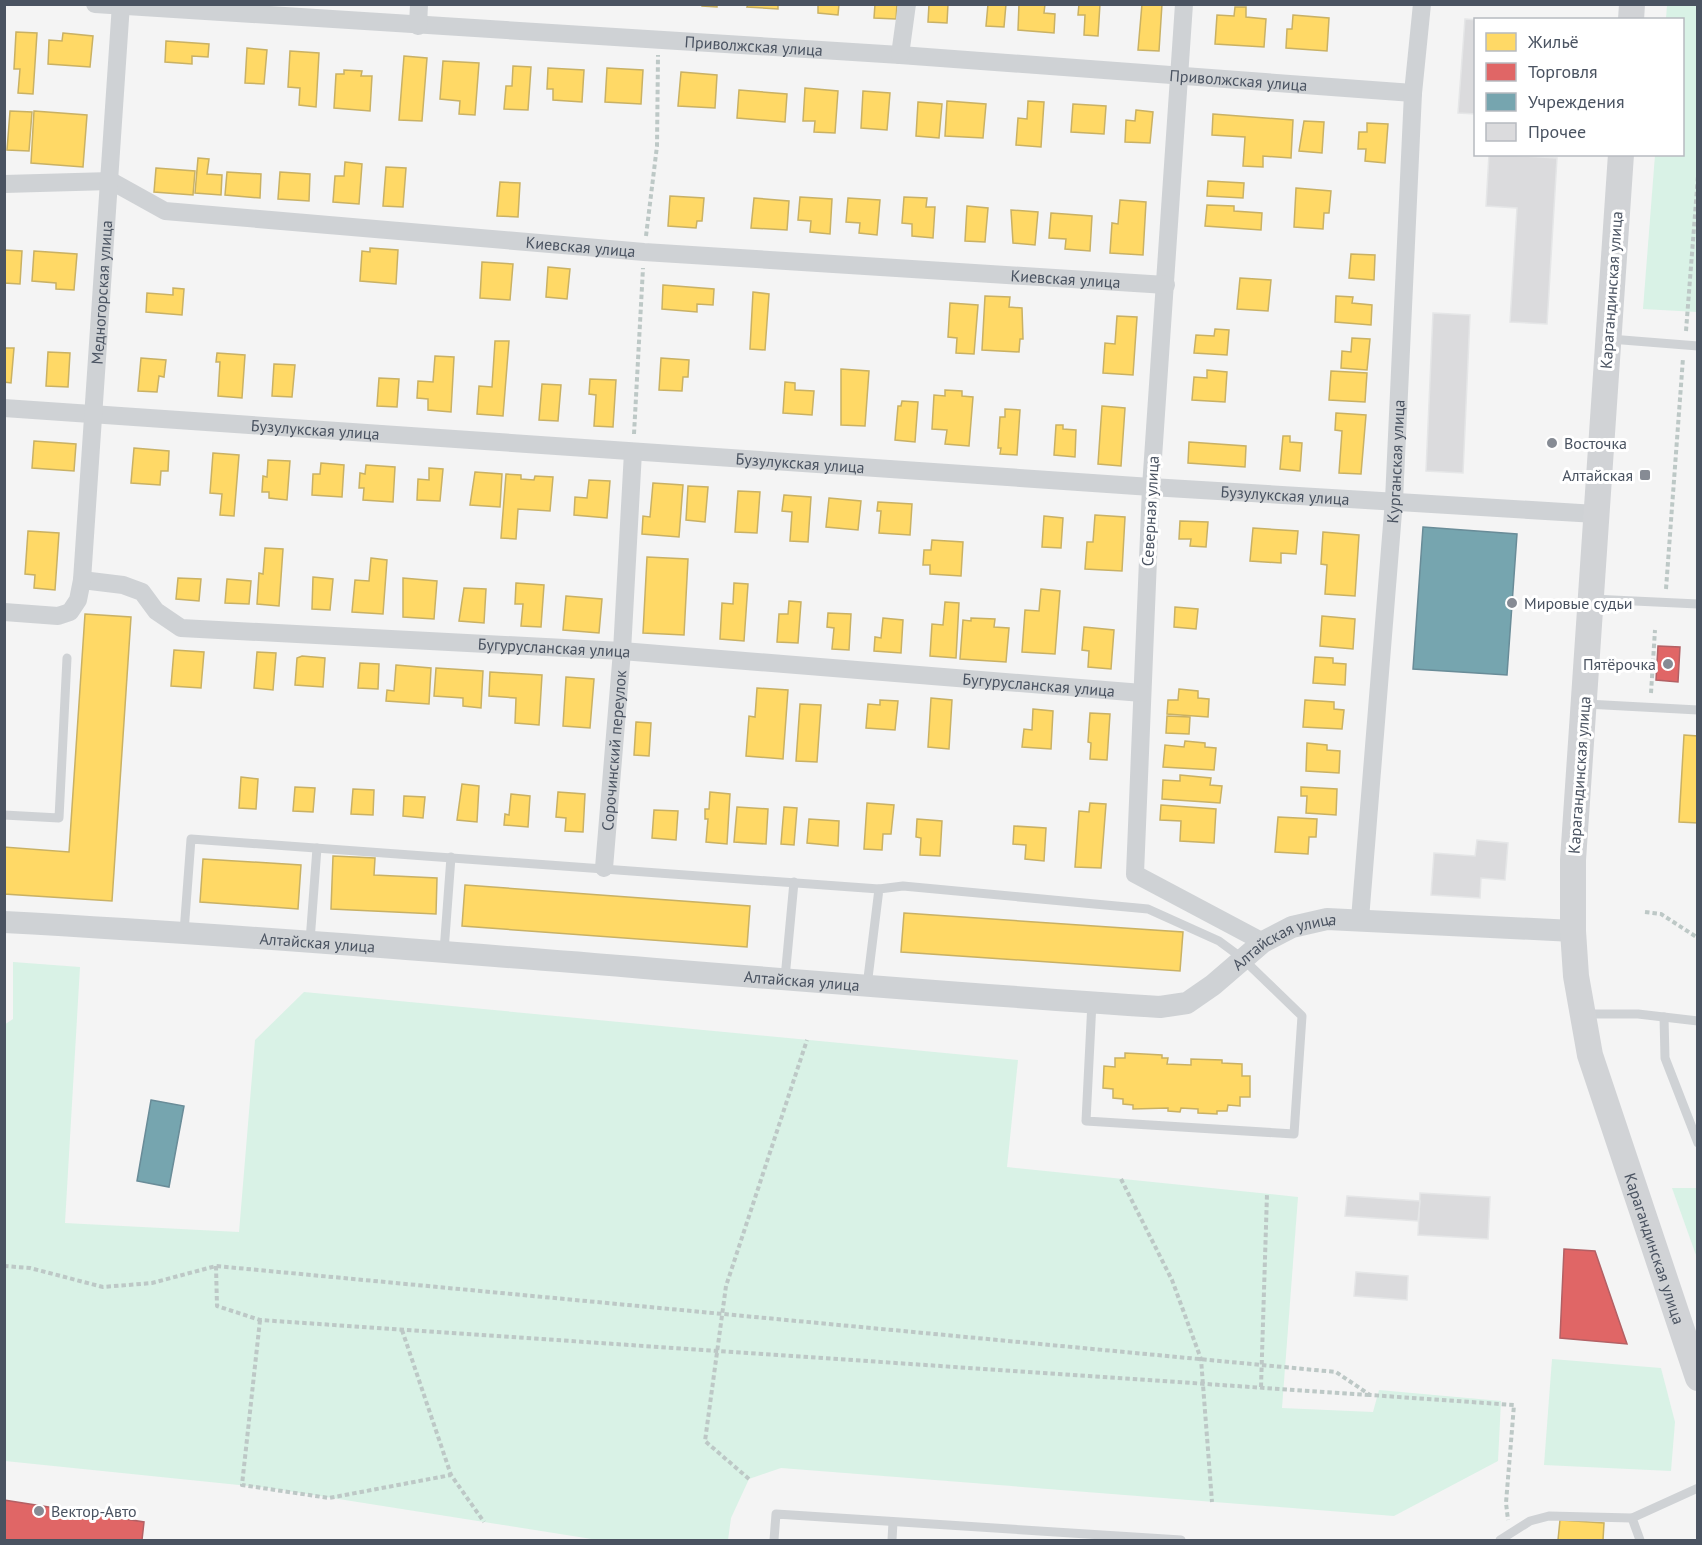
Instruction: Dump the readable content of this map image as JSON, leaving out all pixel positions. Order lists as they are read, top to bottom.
{
  "streets": {
    "main road": ["Карагандинская улица"],
    "street": [
      "Приволжская улица",
      "Киевская улица",
      "Медногорская улица",
      "Бузулукская улица",
      "Курганская улица",
      "Северная улица",
      "Бугурусланская улица",
      "Сорочинский переулок",
      "Алтайская улица"
    ]
  },
  "crossings": [
    ["Приволжская улица", "Медногорская улица"],
    ["Приволжская улица", "Курганская улица"],
    ["Приволжская улица", "Северная улица"],
    ["Киевская улица", "Медногорская улица"],
    ["Киевская улица", "Северная улица"],
    ["Карагандинская улица", "Бузулукская улица"],
    ["Карагандинская улица", "Алтайская улица"],
    ["Медногорская улица", "Бузулукская улица"],
    ["Медногорская улица", "Бугурусланская улица"],
    ["Бузулукская улица", "Курганская улица"],
    ["Бузулукская улица", "Северная улица"],
    ["Бузулукская улица", "Сорочинский переулок"],
    ["Курганская улица", "Алтайская улица"],
    ["Северная улица", "Бугурусланская улица"],
    ["Северная улица", "Алтайская улица"],
    ["Бугурусланская улица", "Сорочинский переулок"]
  ],
  "places": {
    "other": [
      "Восточка",
      "Мировые судьи",
      "Пятёрочка",
      "Вектор-Авто"
    ],
    "transit": ["Алтайская"]
  },
  "legend": [
    "Жильё",
    "Торговля",
    "Учреждения",
    "Прочее"
  ]
}
